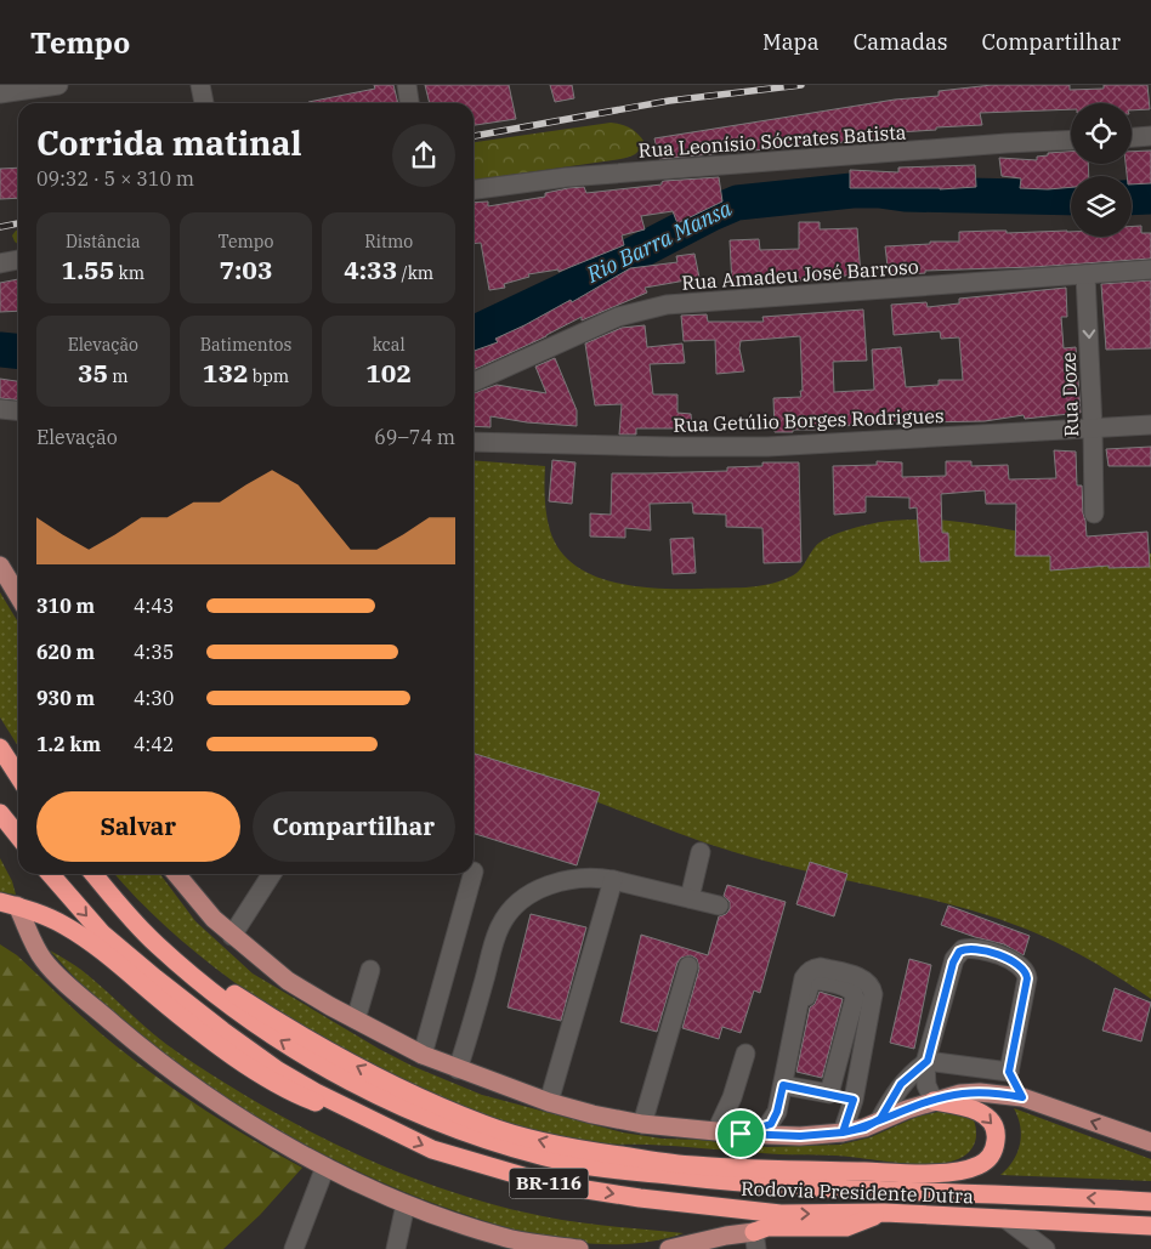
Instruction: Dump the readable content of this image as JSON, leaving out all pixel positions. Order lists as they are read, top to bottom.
{
  "streets": {
    "highway": ["BR-116", "Rodovia Presidente Dutra"],
    "street": [
      "Rua Leonísio Sócrates Batista",
      "Rua Amadeu José Barroso",
      "Rua Doze",
      "Rua Getúlio Borges Rodrigues"
    ]
  },
  "crossings": [
    ["Rua Amadeu José Barroso", "Rua Doze"],
    ["Rua Doze", "Rua Getúlio Borges Rodrigues"],
    ["BR-116", "Rodovia Presidente Dutra"]
  ],
  "one_way": ["Rua Doze"],
  "water": ["Rio Barra Mansa"],
  "page": {
    "header": "Tempo",
    "nav": ["Mapa", "Camadas", "Compartilhar"],
    "heading": ["Corrida matinal", "09:32 · 5 × 310 m"],
    "stats": [
      ["Distância", "1.55 km"],
      ["Tempo", "7:03"],
      ["Ritmo", "4:33 /km"],
      ["Elevação", "35 m"],
      ["Batimentos", "132 bpm"],
      ["kcal", "102"]
    ],
    "chart": ["Elevação", "69–74 m"],
    "list": [
      {
        "name": "310 m",
        "note": "4:43"
      },
      {
        "name": "620 m",
        "note": "4:35"
      },
      {
        "name": "930 m",
        "note": "4:30"
      },
      {
        "name": "1.2 km",
        "note": "4:42"
      }
    ],
    "buttons": ["Salvar", "Compartilhar"]
  }
}
